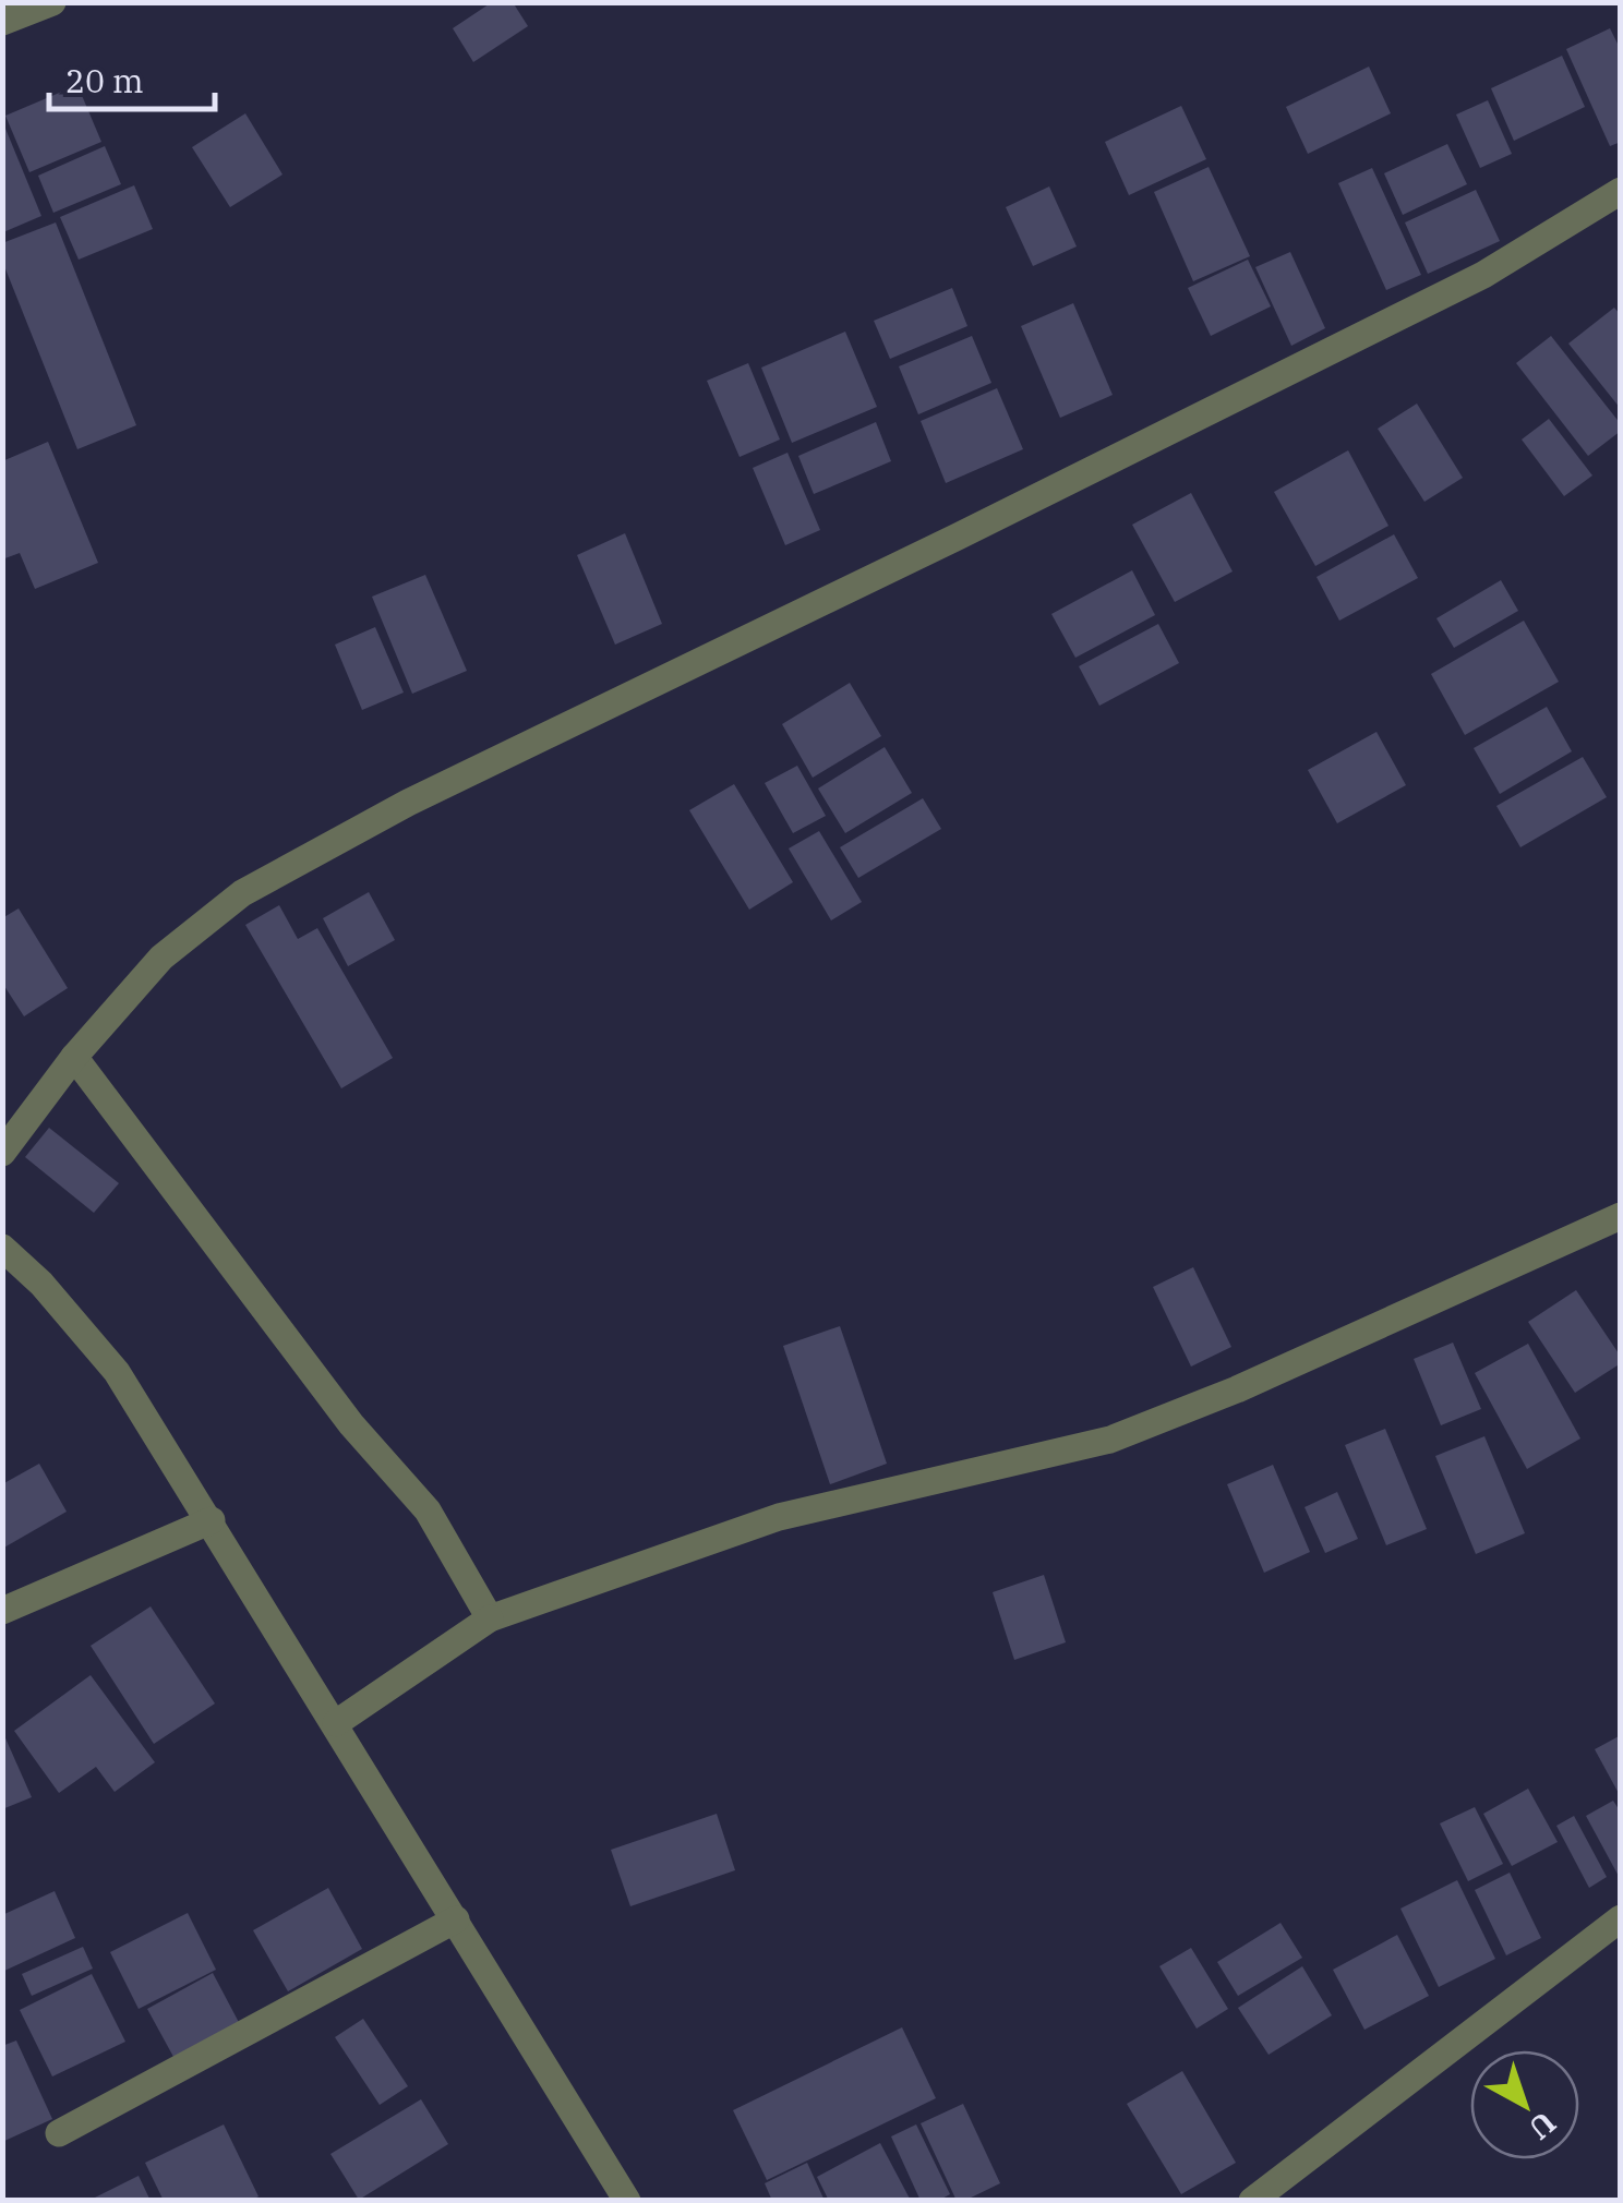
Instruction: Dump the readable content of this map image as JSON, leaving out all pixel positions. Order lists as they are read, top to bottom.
{
  "scale_bar": "20 m",
  "north": "bottom right"
}
